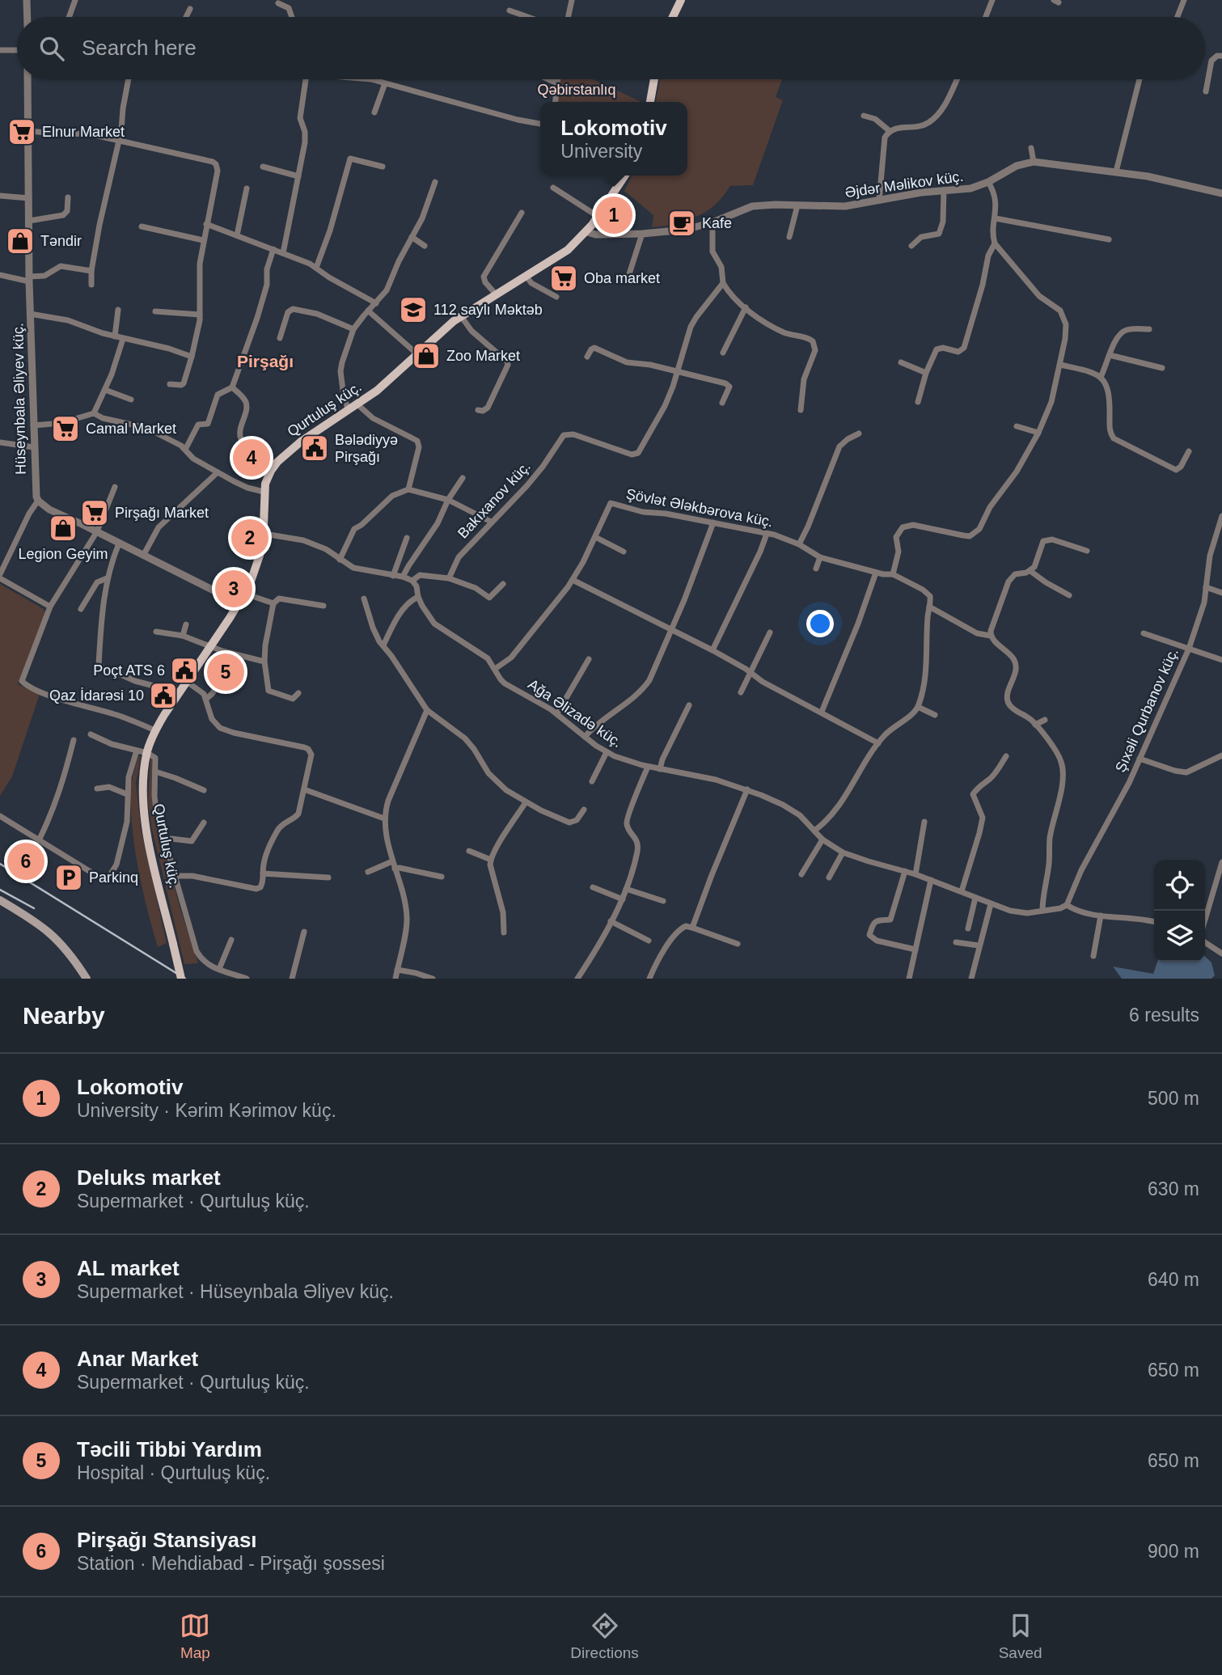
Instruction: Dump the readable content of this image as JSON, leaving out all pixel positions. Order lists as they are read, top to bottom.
{
  "streets": {
    "main road": ["Qurtuluş küç."],
    "street": [
      "Əjdər Məlikov küç.",
      "Hüseynbala Əliyev küç.",
      "Bakıxanov küç.",
      "Şövlət Ələkbərova küç.",
      "Şıxəli Qurbanov küç.",
      "Ağa Əlizadə küç."
    ]
  },
  "crossings": [
    ["Əjdər Məlikov küç.", "Qurtuluş küç."],
    ["Şövlət Ələkbərova küç.", "Ağa Əlizadə küç."],
    ["Şıxəli Qurbanov küç.", "Ağa Əlizadə küç."]
  ],
  "districts": ["Pirşağı"],
  "parks": ["Qəbirstanlıq"],
  "places": {
    "supermarket": [
      "Elnur Market",
      "Oba market",
      "Camal Market",
      "Pirşağı Market"
    ],
    "cafe": ["Kafe"],
    "shop": ["Təndir", "Zoo Market", "Legion Geyim"],
    "school or university": ["112 saylı Məktəb"],
    "public building": ["Bələdiyyə Pirşağı", "Poçt ATS 6", "Qaz İdarəsi 10"],
    "parking": ["Parkinq"]
  },
  "page": {
    "search": "Search here",
    "popup": ["Lokomotiv", "University"],
    "pins": [
      "1",
      "4",
      "2",
      "3",
      "5",
      "6"
    ],
    "heading": ["Nearby", "6 results"],
    "list": [
      {
        "mark": "1",
        "name": "Lokomotiv",
        "note": "University · Kərim Kərimov küç.",
        "value": "500 m"
      },
      {
        "mark": "2",
        "name": "Deluks market",
        "note": "Supermarket · Qurtuluş küç.",
        "value": "630 m"
      },
      {
        "mark": "3",
        "name": "AL market",
        "note": "Supermarket · Hüseynbala Əliyev küç.",
        "value": "640 m"
      },
      {
        "mark": "4",
        "name": "Anar Market",
        "note": "Supermarket · Qurtuluş küç.",
        "value": "650 m"
      },
      {
        "mark": "5",
        "name": "Təcili Tibbi Yardım",
        "note": "Hospital · Qurtuluş küç.",
        "value": "650 m"
      },
      {
        "mark": "6",
        "name": "Pirşağı Stansiyası",
        "note": "Station · Mehdiabad - Pirşağı şossesi",
        "value": "900 m"
      }
    ],
    "nav": ["Map", "Directions", "Saved"]
  }
}
